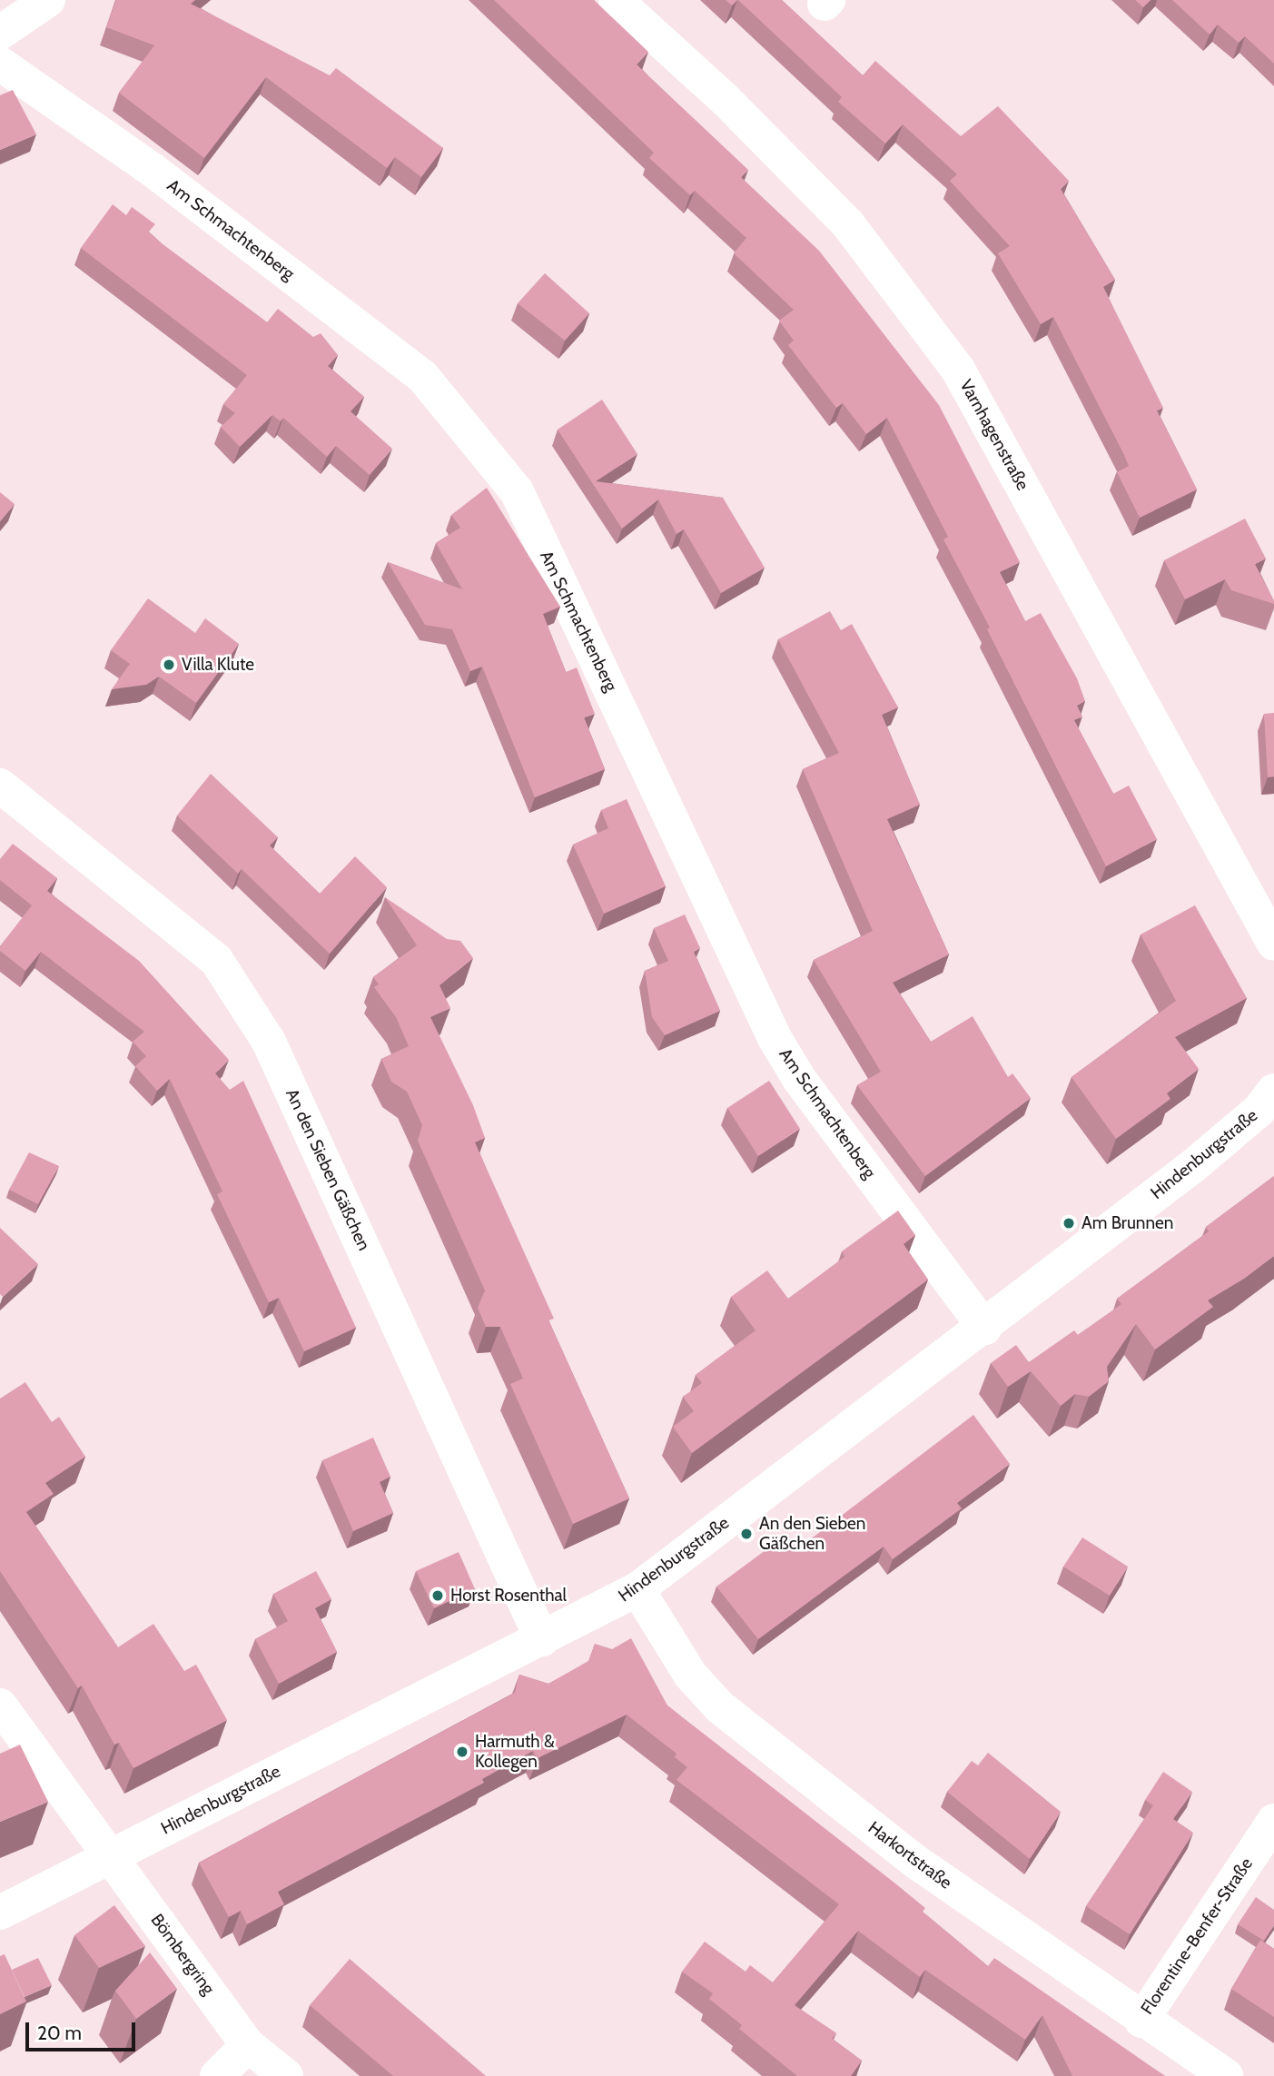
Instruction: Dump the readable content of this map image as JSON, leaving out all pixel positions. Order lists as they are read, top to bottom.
{
  "streets": {
    "street": [
      "Am Schmachtenberg",
      "Varnhagenstraße",
      "Hindenburgstraße",
      "An den Sieben Gäßchen",
      "Harkortstraße",
      "Florentine-Benfer-Straße",
      "Bömbergring"
    ]
  },
  "crossings": [
    ["Am Schmachtenberg", "Hindenburgstraße"],
    ["Hindenburgstraße", "An den Sieben Gäßchen"],
    ["Hindenburgstraße", "Harkortstraße"],
    ["Hindenburgstraße", "Bömbergring"],
    ["Harkortstraße", "Florentine-Benfer-Straße"]
  ],
  "places": [
    "Villa Klute",
    "Am Brunnen",
    "An den Sieben Gäßchen",
    "Horst Rosenthal",
    "Harmuth & Kollegen"
  ],
  "scale_bar": "20 m"
}
